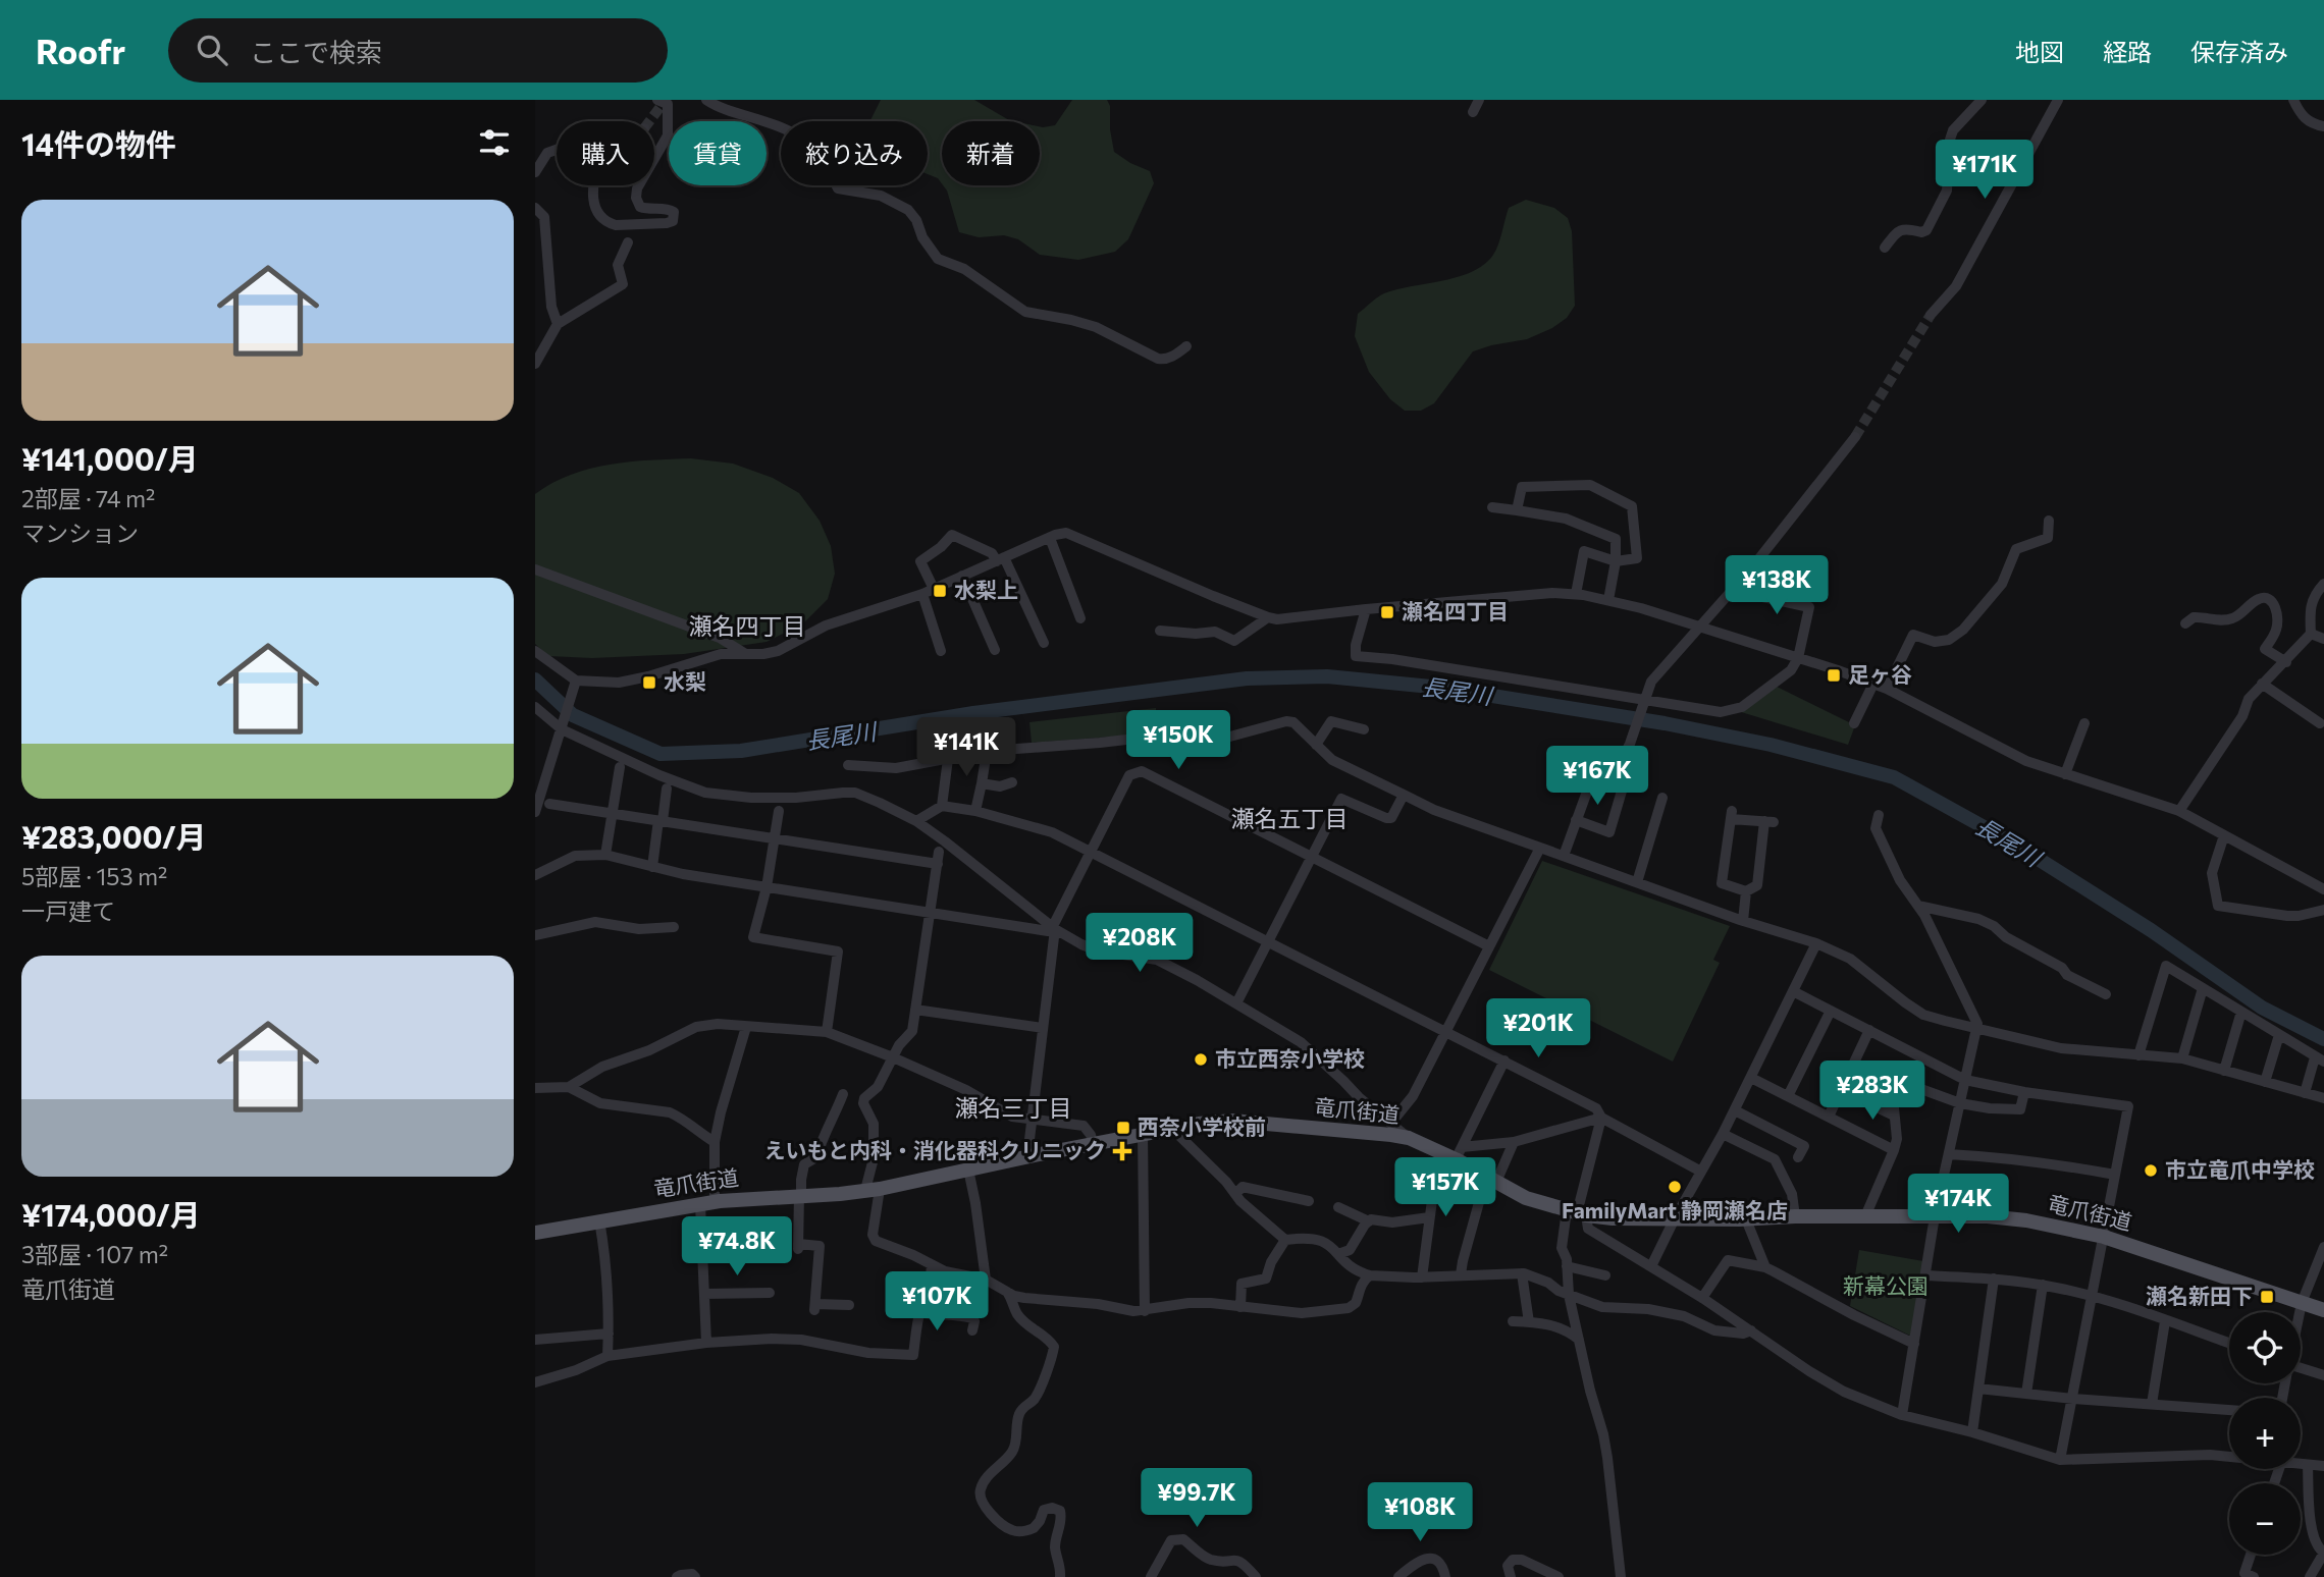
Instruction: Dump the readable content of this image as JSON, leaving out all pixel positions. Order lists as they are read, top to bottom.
{
  "streets": {
    "main road": ["竜爪街道"]
  },
  "districts": ["瀬名四丁目", "瀬名五丁目", "瀬名三丁目"],
  "water": ["長尾川"],
  "parks": ["新幕公園"],
  "places": {
    "transit": [
      "水梨上",
      "瀬名四丁目",
      "足ヶ谷",
      "水梨",
      "西奈小学校前",
      "瀬名新田下"
    ],
    "other": ["市立西奈小学校", "市立竜爪中学校", "FamilyMart 静岡瀬名店"],
    "health": ["えいもと内科・消化器科クリニック"]
  },
  "page": {
    "header": "Roofr",
    "search": "ここで検索",
    "nav": ["地図", "経路", "保存済み"],
    "heading": "14件の物件",
    "chip": [
      "購入",
      "賃貸",
      "絞り込み",
      "新着"
    ],
    "price": [
      "¥171K",
      "¥138K",
      "¥150K",
      "¥141K",
      "¥167K",
      "¥208K",
      "¥201K",
      "¥283K",
      "¥157K",
      "¥174K",
      "¥74.8K",
      "¥107K",
      "¥99.7K",
      "¥108K"
    ],
    "list": [
      {
        "name": "¥141,000/月",
        "note": "2部屋 · 74 m² · マンション"
      },
      {
        "name": "¥283,000/月",
        "note": "5部屋 · 153 m² · 一戸建て"
      },
      {
        "name": "¥174,000/月",
        "note": "3部屋 · 107 m² · 竜爪街道"
      }
    ],
    "map_buttons": ["+", "−"]
  }
}
